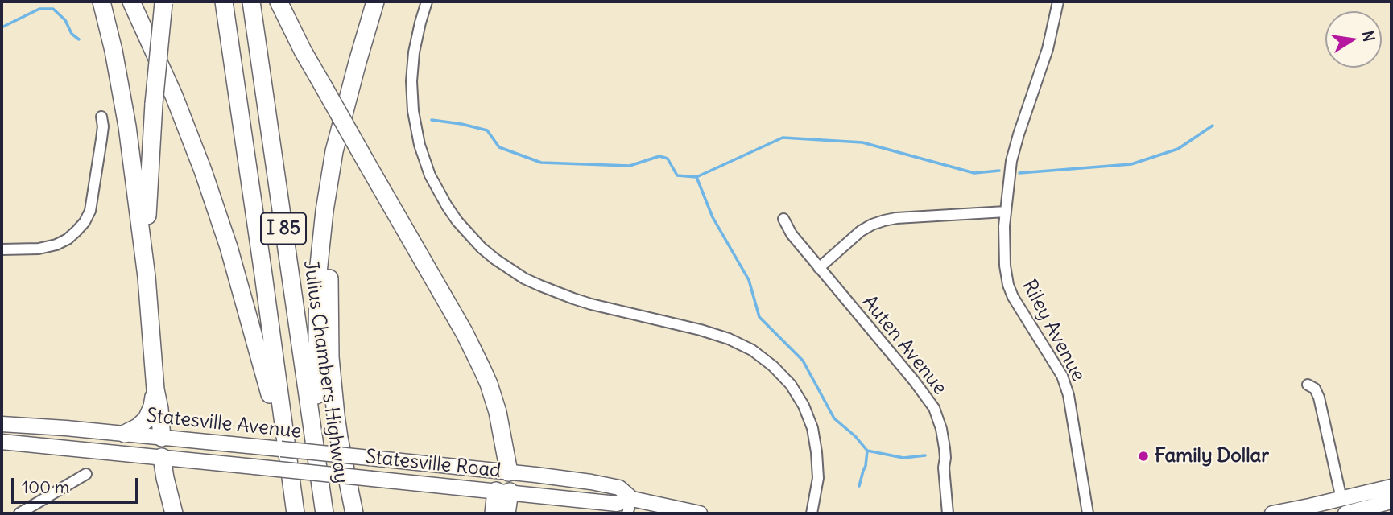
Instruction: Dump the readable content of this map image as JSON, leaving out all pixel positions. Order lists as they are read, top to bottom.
{
  "streets": {
    "highway": ["I 85", "Julius Chambers Highway"],
    "main road": ["Statesville Avenue", "Statesville Road"],
    "street": ["Riley Avenue", "Auten Avenue"]
  },
  "crossings": [
    ["Statesville Avenue", "Statesville Road"]
  ],
  "places": ["Family Dollar"],
  "scale_bar": "100 m",
  "north": "right"
}
